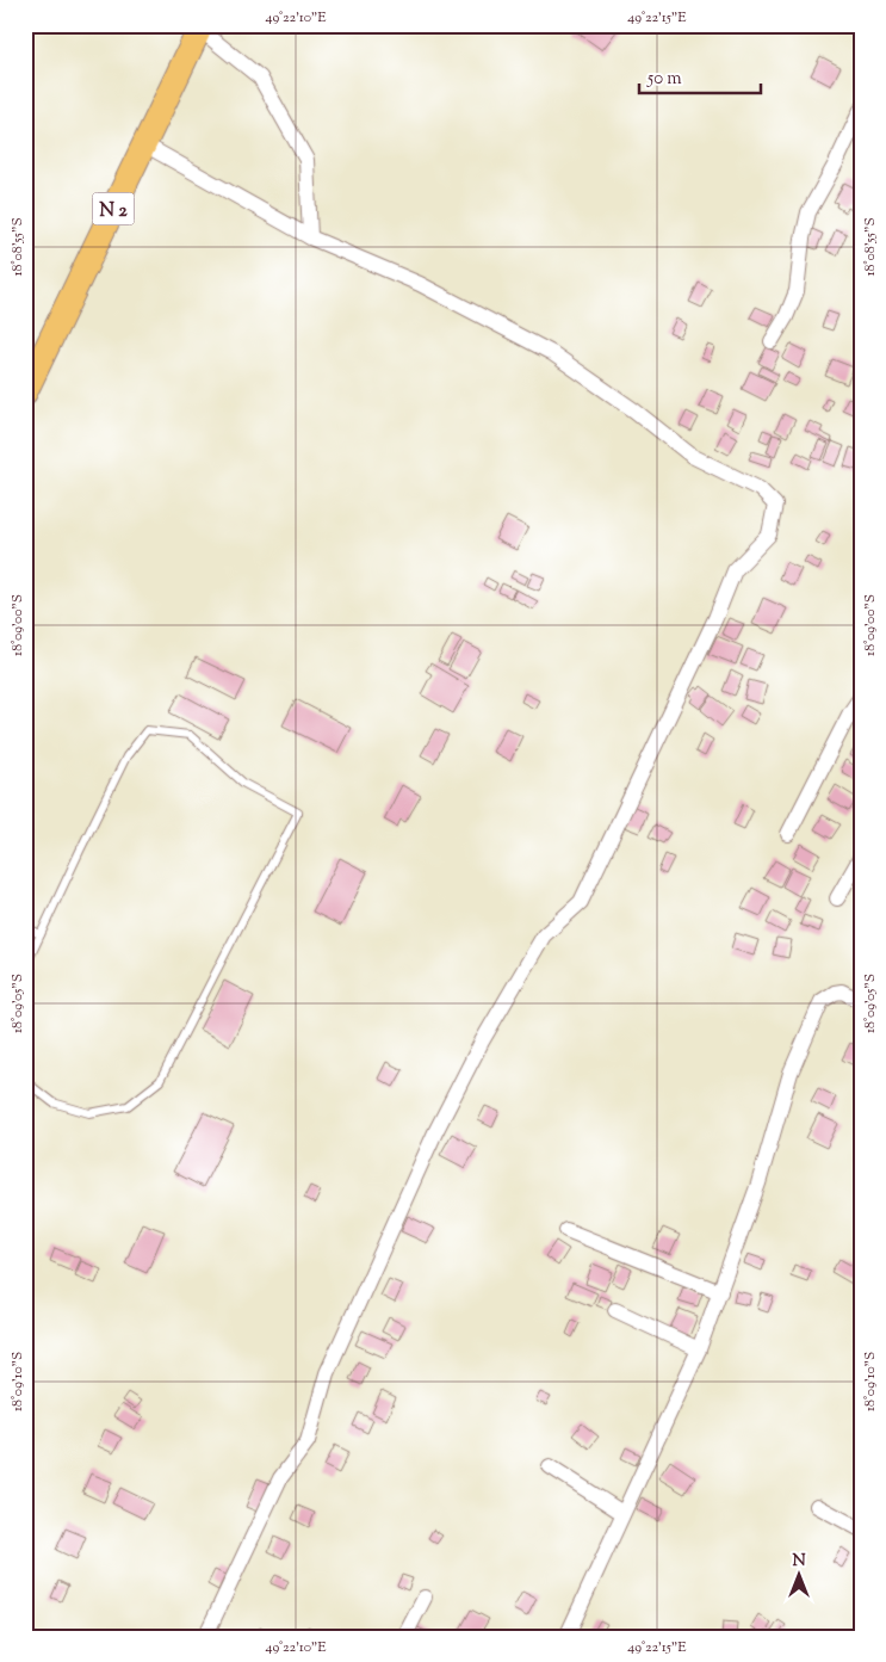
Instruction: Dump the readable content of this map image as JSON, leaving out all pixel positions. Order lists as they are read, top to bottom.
{
  "streets": {
    "main road": ["N 2"]
  },
  "scale_bar": "50 m",
  "north": "top",
  "coordinates": [
    "49°22'10\"E",
    "49°22'15\"E",
    "18°08'55\"S",
    "18°09'00\"S",
    "18°09'05\"S",
    "18°09'10\"S"
  ]
}
